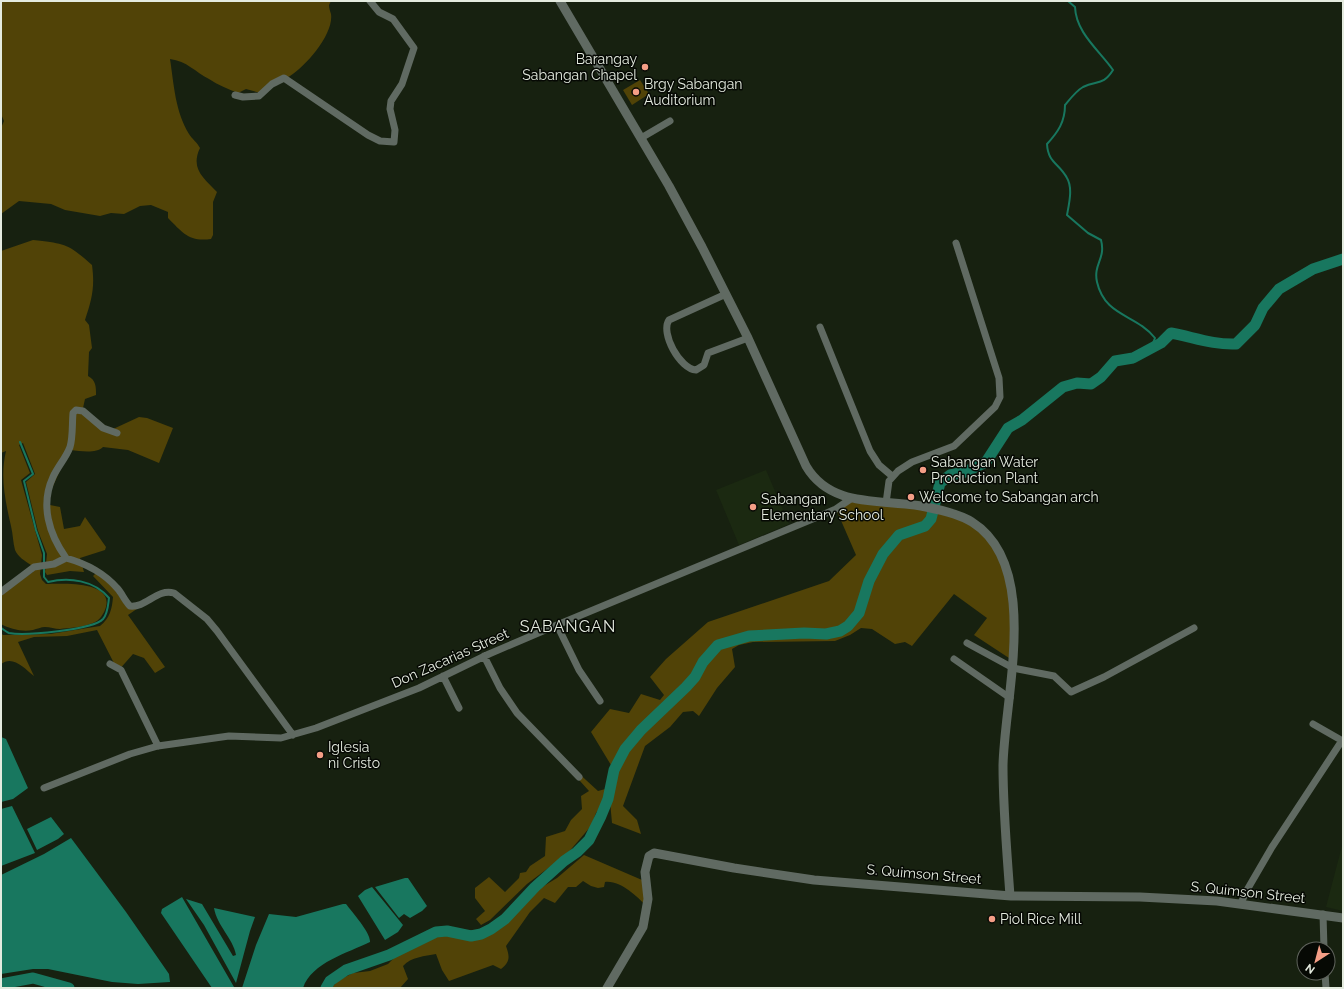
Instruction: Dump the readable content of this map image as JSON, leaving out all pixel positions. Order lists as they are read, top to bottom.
{
  "streets": {
    "street": ["Don Zacarias Street", "S. Quimson Street"]
  },
  "districts": ["SABANGAN"],
  "places": [
    "Barangay Sabangan Chapel",
    "Brgy Sabangan Auditorium",
    "Sabangan Water Production Plant",
    "Welcome to Sabangan arch",
    "Sabangan Elementary School",
    "Iglesia ni Cristo",
    "Piol Rice Mill"
  ],
  "north": "bottom left"
}
